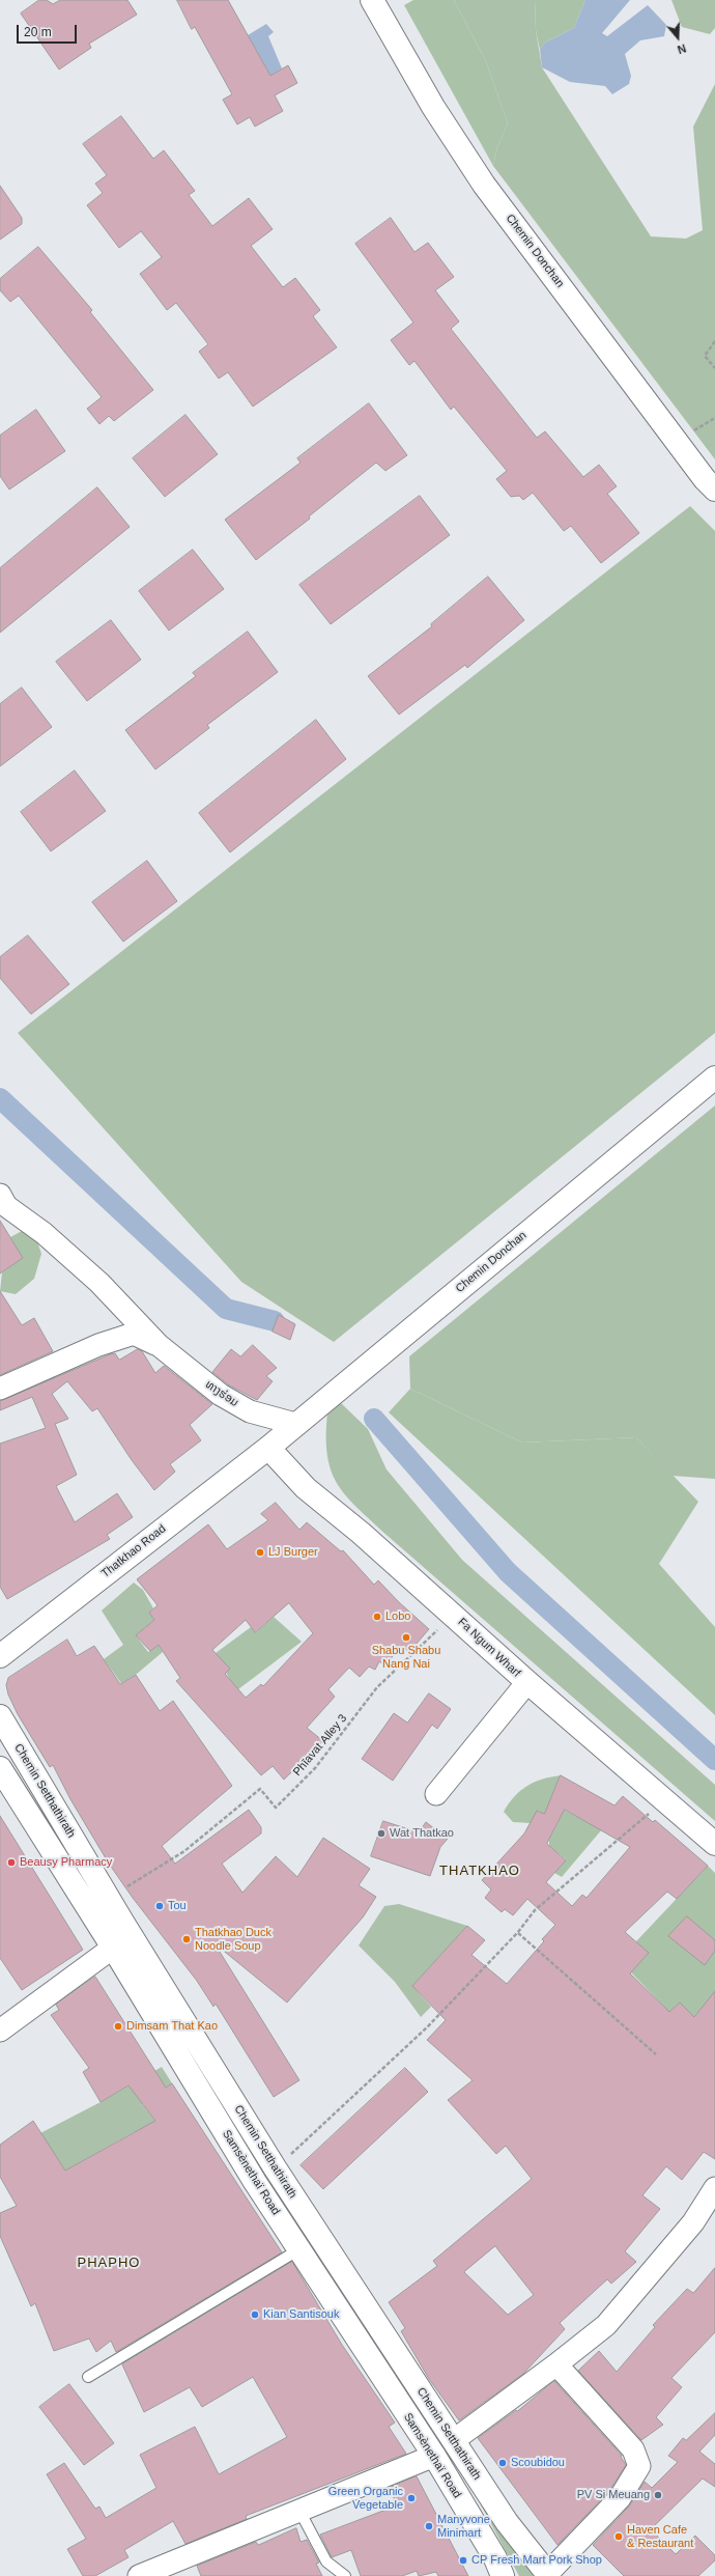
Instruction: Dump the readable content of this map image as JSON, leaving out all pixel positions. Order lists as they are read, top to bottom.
{
  "streets": {
    "street": [
      "Chemin Donchan",
      "ທາງຮ່ອມ",
      "Thatkhao Road",
      "Fa Ngum Wharf",
      "Chemin Setthathirath",
      "Samsènethaï Road"
    ],
    "path": ["Phīavat Alley 3"]
  },
  "crossings": [
    ["Chemin Donchan", "ທາງຮ່ອມ"],
    ["Chemin Donchan", "Thatkhao Road"],
    ["Chemin Donchan", "Fa Ngum Wharf"],
    ["Thatkhao Road", "Fa Ngum Wharf"],
    ["Fa Ngum Wharf", "Phīavat Alley 3"],
    ["Phīavat Alley 3", "Chemin Setthathirath"]
  ],
  "districts": ["THATKHAO", "PHAPHO"],
  "places": [
    "LJ Burger",
    "Lobo",
    "Shabu Shabu Nang Nai",
    "Wat Thatkao",
    "Beausy Pharmacy",
    "Tou",
    "Thatkhao Duck Noodle Soup",
    "Dimsam That Kao",
    "Kian Santisouk",
    "Scoubidou",
    "PV Si Meuang",
    "Green Organic Vegetable",
    "Manyvone Minimart",
    "Haven Cafe & Restaurant",
    "CP Fresh Mart Pork Shop"
  ],
  "scale_bar": "20 m",
  "north": "bottom"
}
